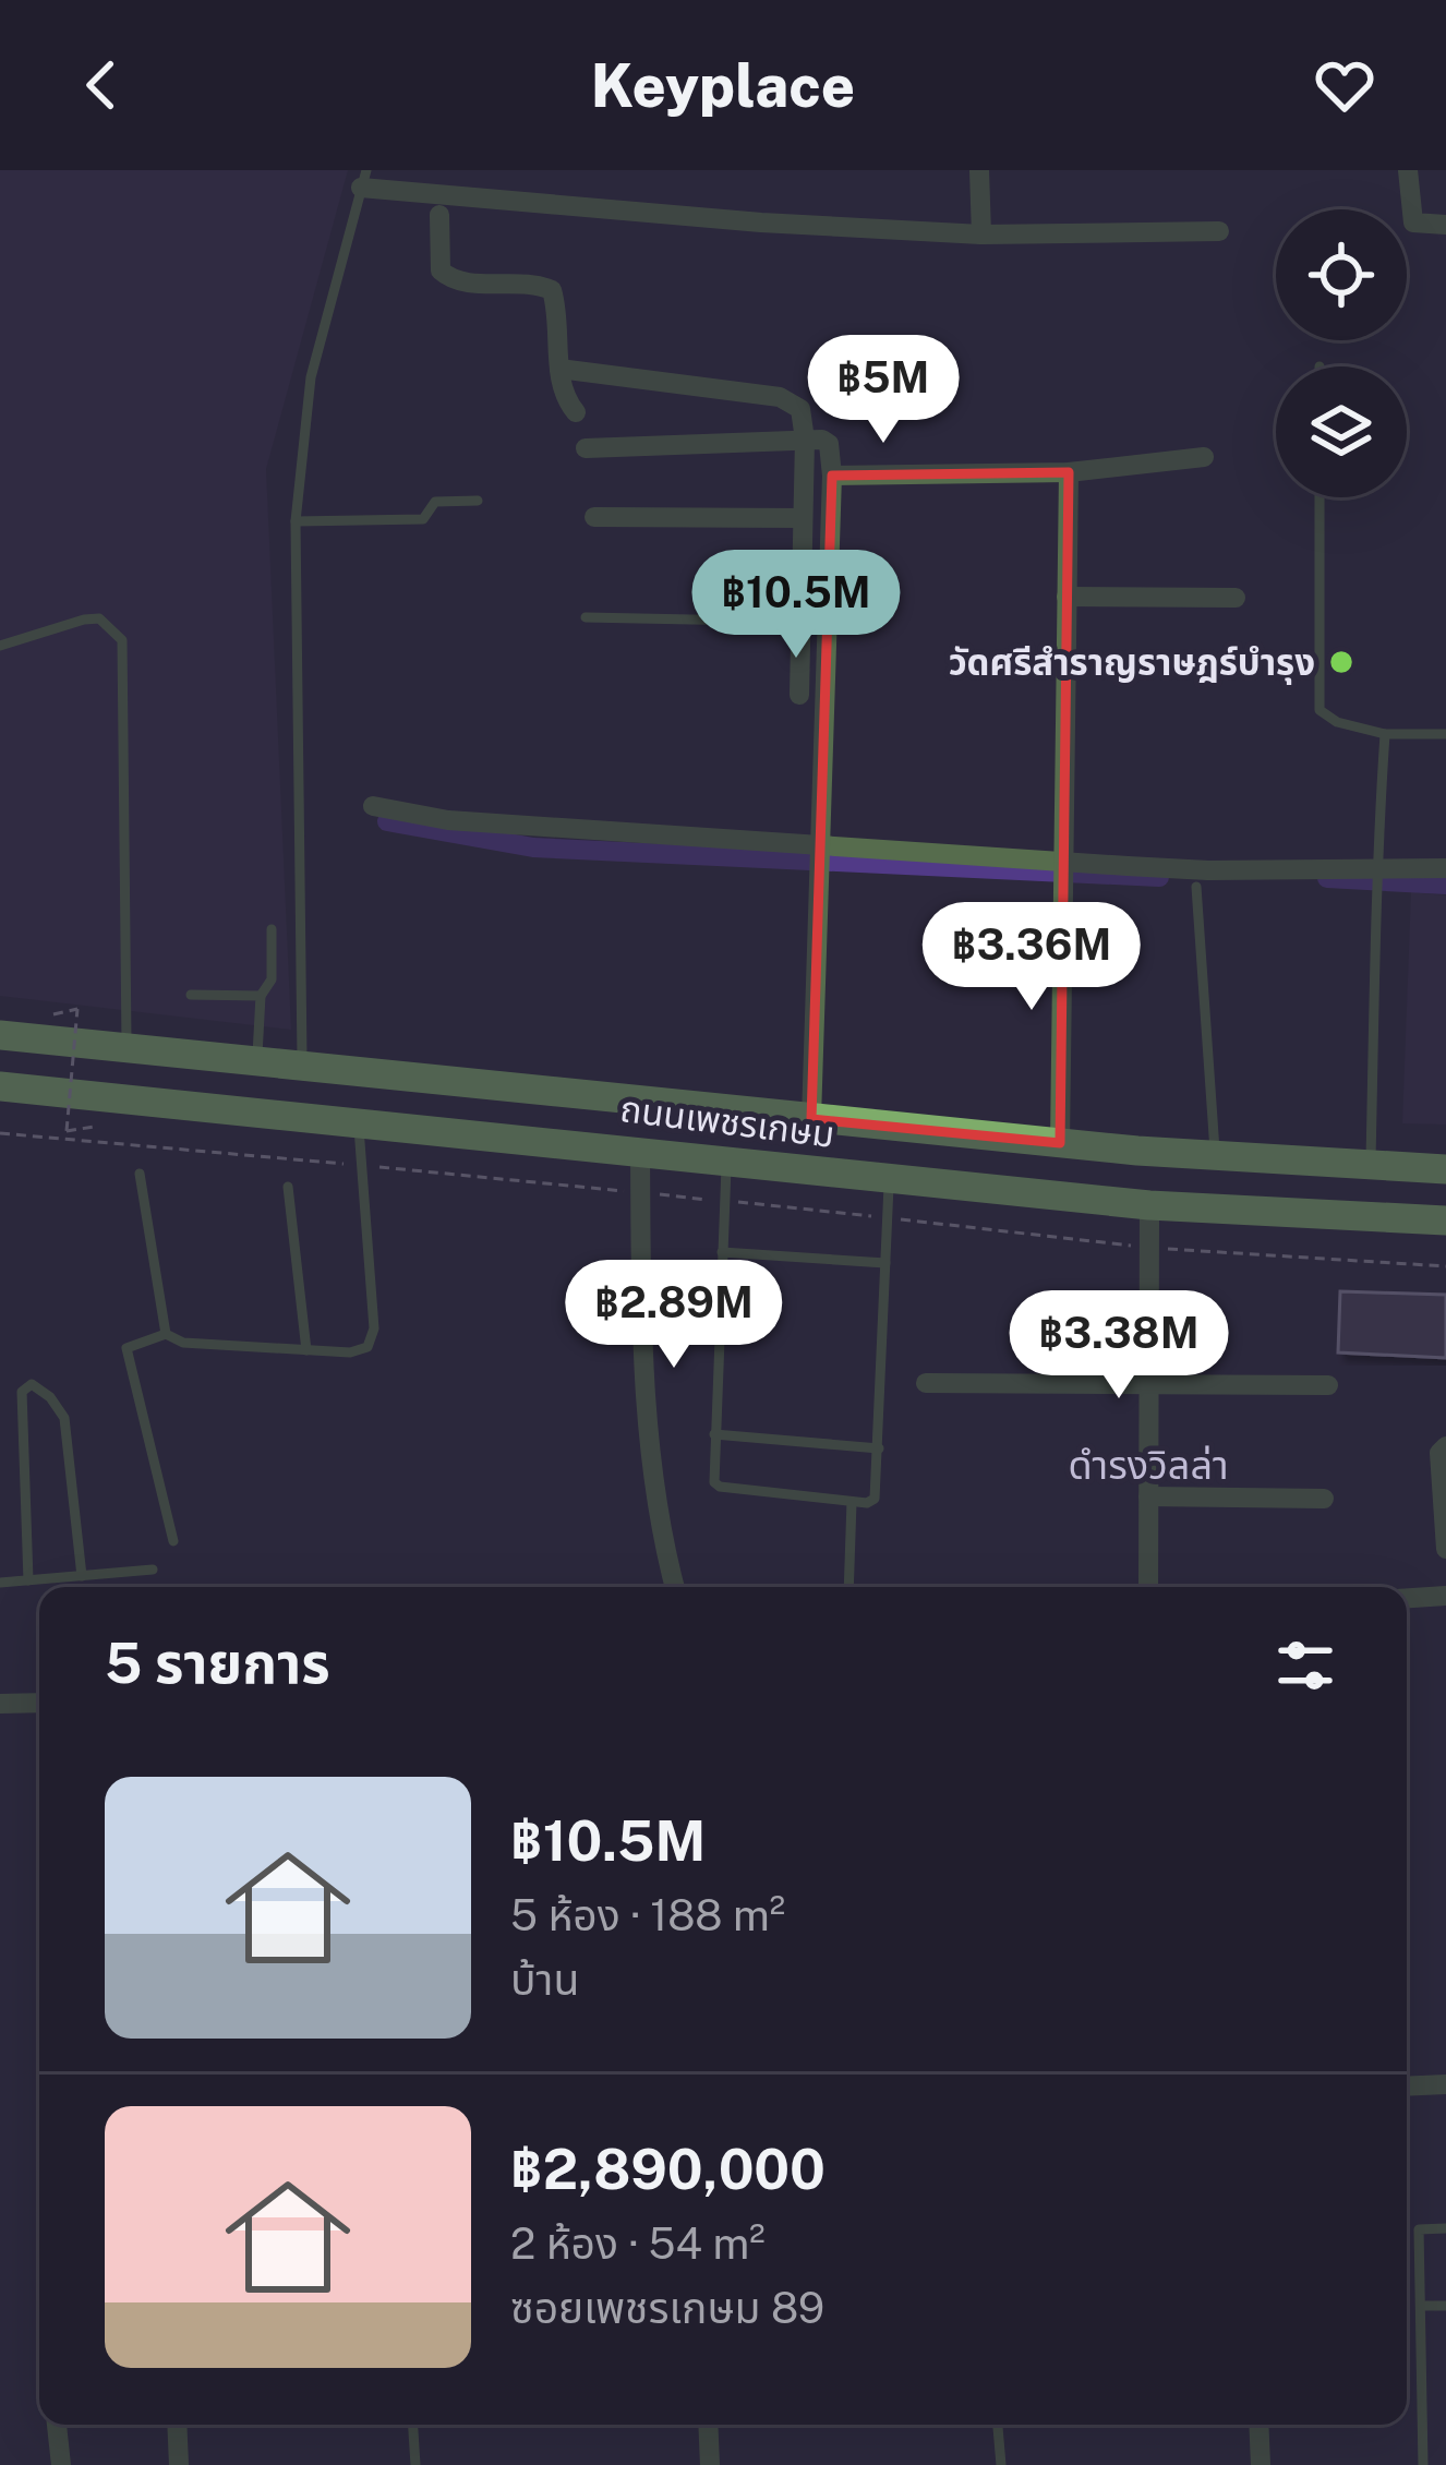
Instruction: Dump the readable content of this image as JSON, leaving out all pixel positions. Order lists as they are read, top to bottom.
{
  "streets": {
    "main road": ["ถนนเพชรเกษม"]
  },
  "districts": ["ดำรงวิลล่า"],
  "places": ["วัดศรีสําราญราษฎร์บํารุง"],
  "page": {
    "header": "Keyplace",
    "price": [
      "฿5M",
      "฿10.5M",
      "฿3.36M",
      "฿2.89M",
      "฿3.38M"
    ],
    "heading": "5 รายการ",
    "list": [
      {
        "name": "฿10.5M",
        "note": "5 ห้อง · 188 m² · บ้าน"
      },
      {
        "name": "฿2,890,000",
        "note": "2 ห้อง · 54 m² · ซอยเพชรเกษม 89"
      }
    ]
  }
}
